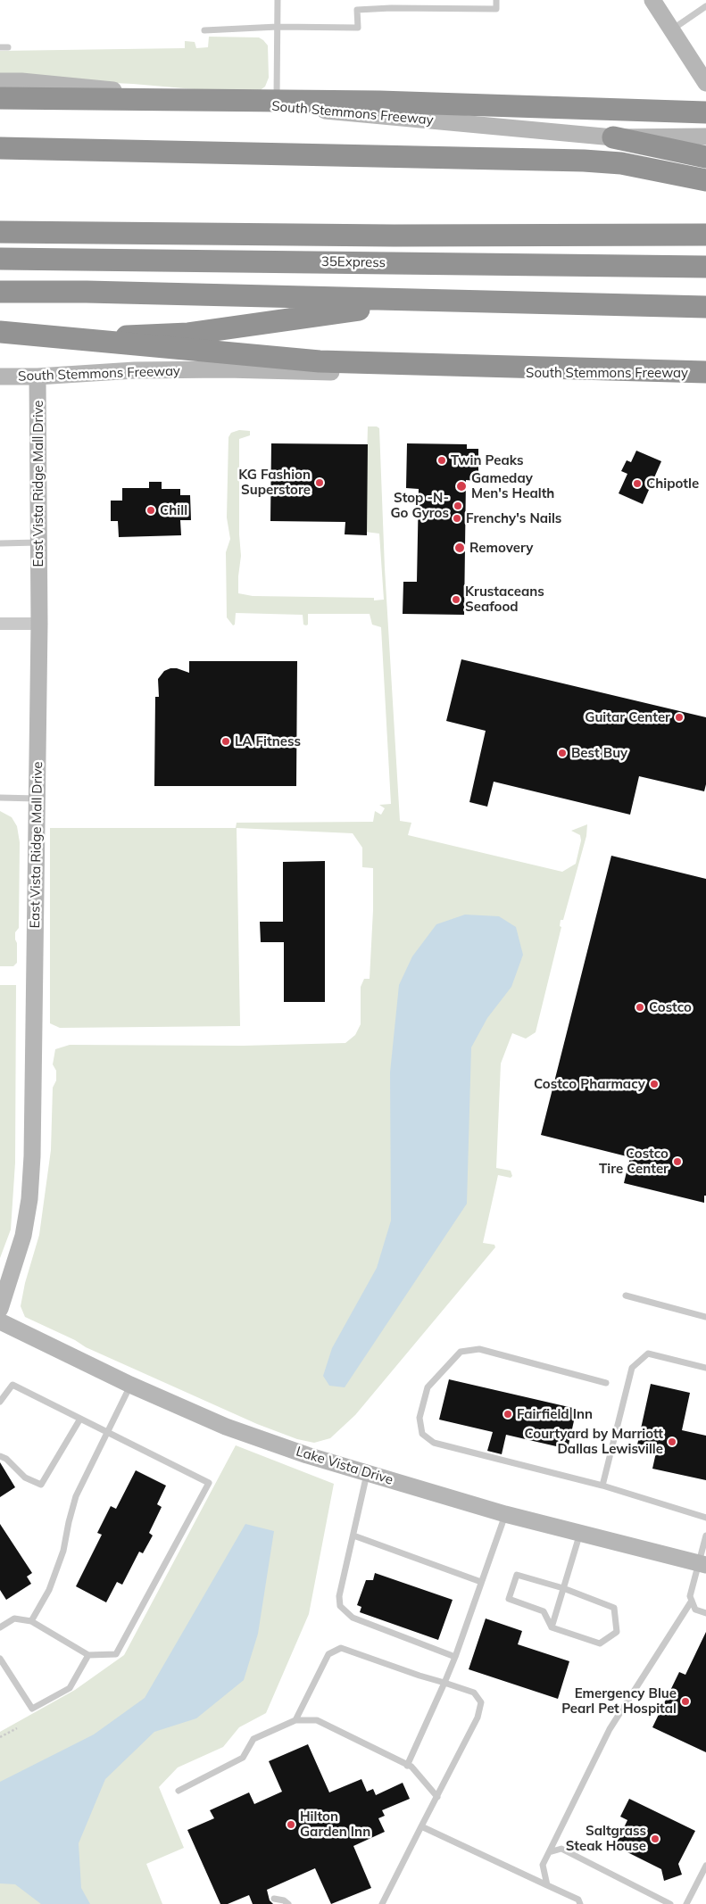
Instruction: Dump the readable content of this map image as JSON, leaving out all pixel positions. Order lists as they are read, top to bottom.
{
  "streets": {
    "highway": ["35Express"],
    "main road": ["South Stemmons Freeway", "East Vista Ridge Mall Drive", "Lake Vista Drive"]
  },
  "crossings": [
    ["South Stemmons Freeway", "East Vista Ridge Mall Drive"]
  ],
  "places": [
    "Twin Peaks",
    "KG Fashion Superstore",
    "Chipotle",
    "Gameday Men's Health",
    "Stop -N- Go Gyros",
    "Chill",
    "Frenchy's Nails",
    "Removery",
    "Krustaceans Seafood",
    "Guitar Center",
    "LA Fitness",
    "Best Buy",
    "Costco",
    "Costco Pharmacy",
    "Costco Tire Center",
    "Fairfield Inn",
    "Courtyard by Marriott Dallas Lewisville",
    "Emergency Blue Pearl Pet Hospital",
    "Hilton Garden Inn",
    "Saltgrass Steak House"
  ]
}
